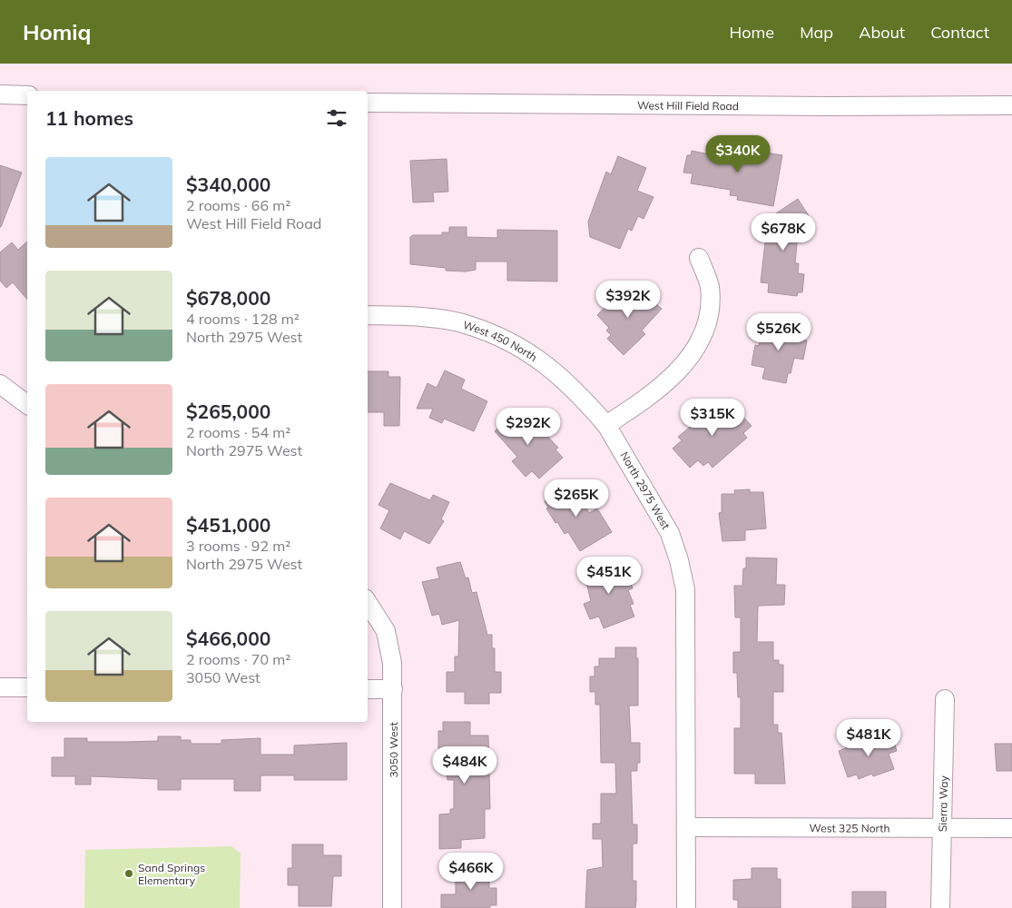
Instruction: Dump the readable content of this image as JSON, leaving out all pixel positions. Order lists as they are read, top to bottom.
{
  "streets": {
    "street": [
      "West Hill Field Road",
      "West 450 North",
      "North 2975 West",
      "3050 West",
      "Sierra Way",
      "West 325 North"
    ]
  },
  "crossings": [
    ["West 450 North", "North 2975 West"],
    ["North 2975 West", "West 325 North"],
    ["Sierra Way", "West 325 North"]
  ],
  "places": ["Sand Springs Elementary"],
  "page": {
    "header": "Homiq",
    "nav": [
      "Home",
      "Map",
      "About",
      "Contact"
    ],
    "heading": "11 homes",
    "price": [
      "$340K",
      "$678K",
      "$392K",
      "$526K",
      "$315K",
      "$292K",
      "$265K",
      "$451K",
      "$481K",
      "$484K",
      "$466K"
    ],
    "list": [
      {
        "name": "$340,000",
        "note": "2 rooms · 66 m² · West Hill Field Road"
      },
      {
        "name": "$678,000",
        "note": "4 rooms · 128 m² · North 2975 West"
      },
      {
        "name": "$265,000",
        "note": "2 rooms · 54 m² · North 2975 West"
      },
      {
        "name": "$451,000",
        "note": "3 rooms · 92 m² · North 2975 West"
      },
      {
        "name": "$466,000",
        "note": "2 rooms · 70 m² · 3050 West"
      }
    ]
  }
}
